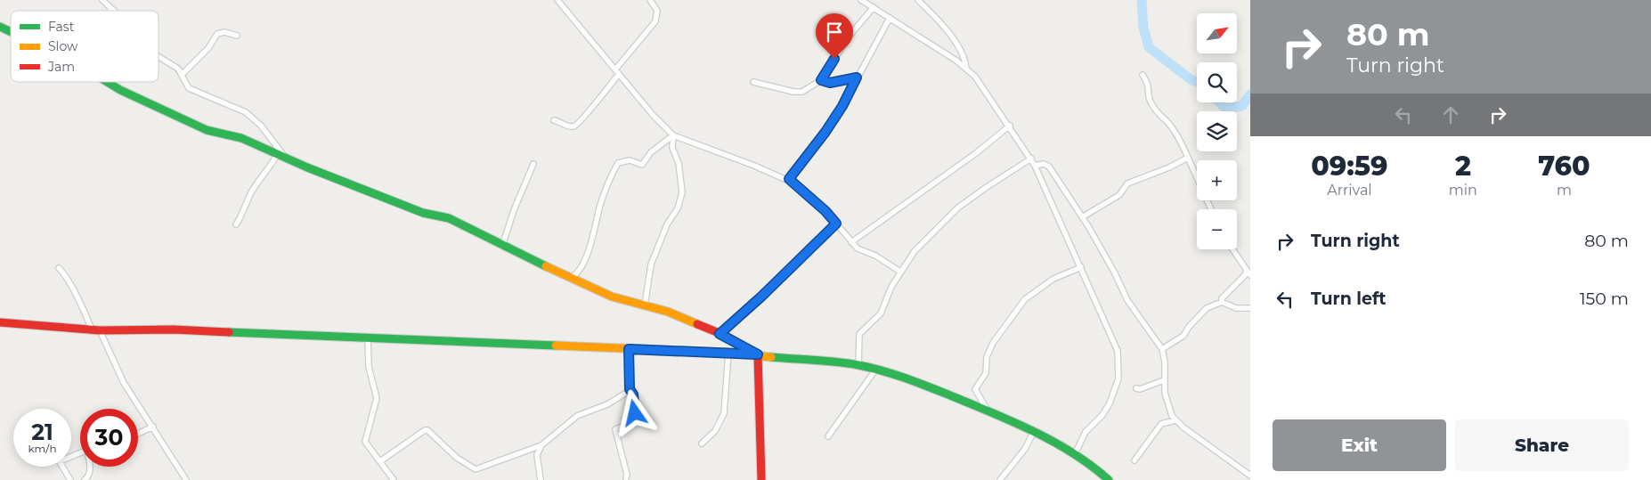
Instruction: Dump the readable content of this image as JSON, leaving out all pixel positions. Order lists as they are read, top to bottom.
{
  "legend": ["Fast", "Slow", "Jam"],
  "north": "top right",
  "page": {
    "turn": ["80 m", "Turn right"],
    "map_buttons": ["+", "−"],
    "eta": [
      "09:59",
      "Arrival",
      "2",
      "min",
      "760",
      "m"
    ],
    "list": [
      {
        "name": "Turn right",
        "value": "80 m"
      },
      {
        "name": "Turn left",
        "value": "150 m"
      }
    ],
    "speed": "21 km/h",
    "limit": "30",
    "buttons": ["Exit", "Share"]
  }
}
